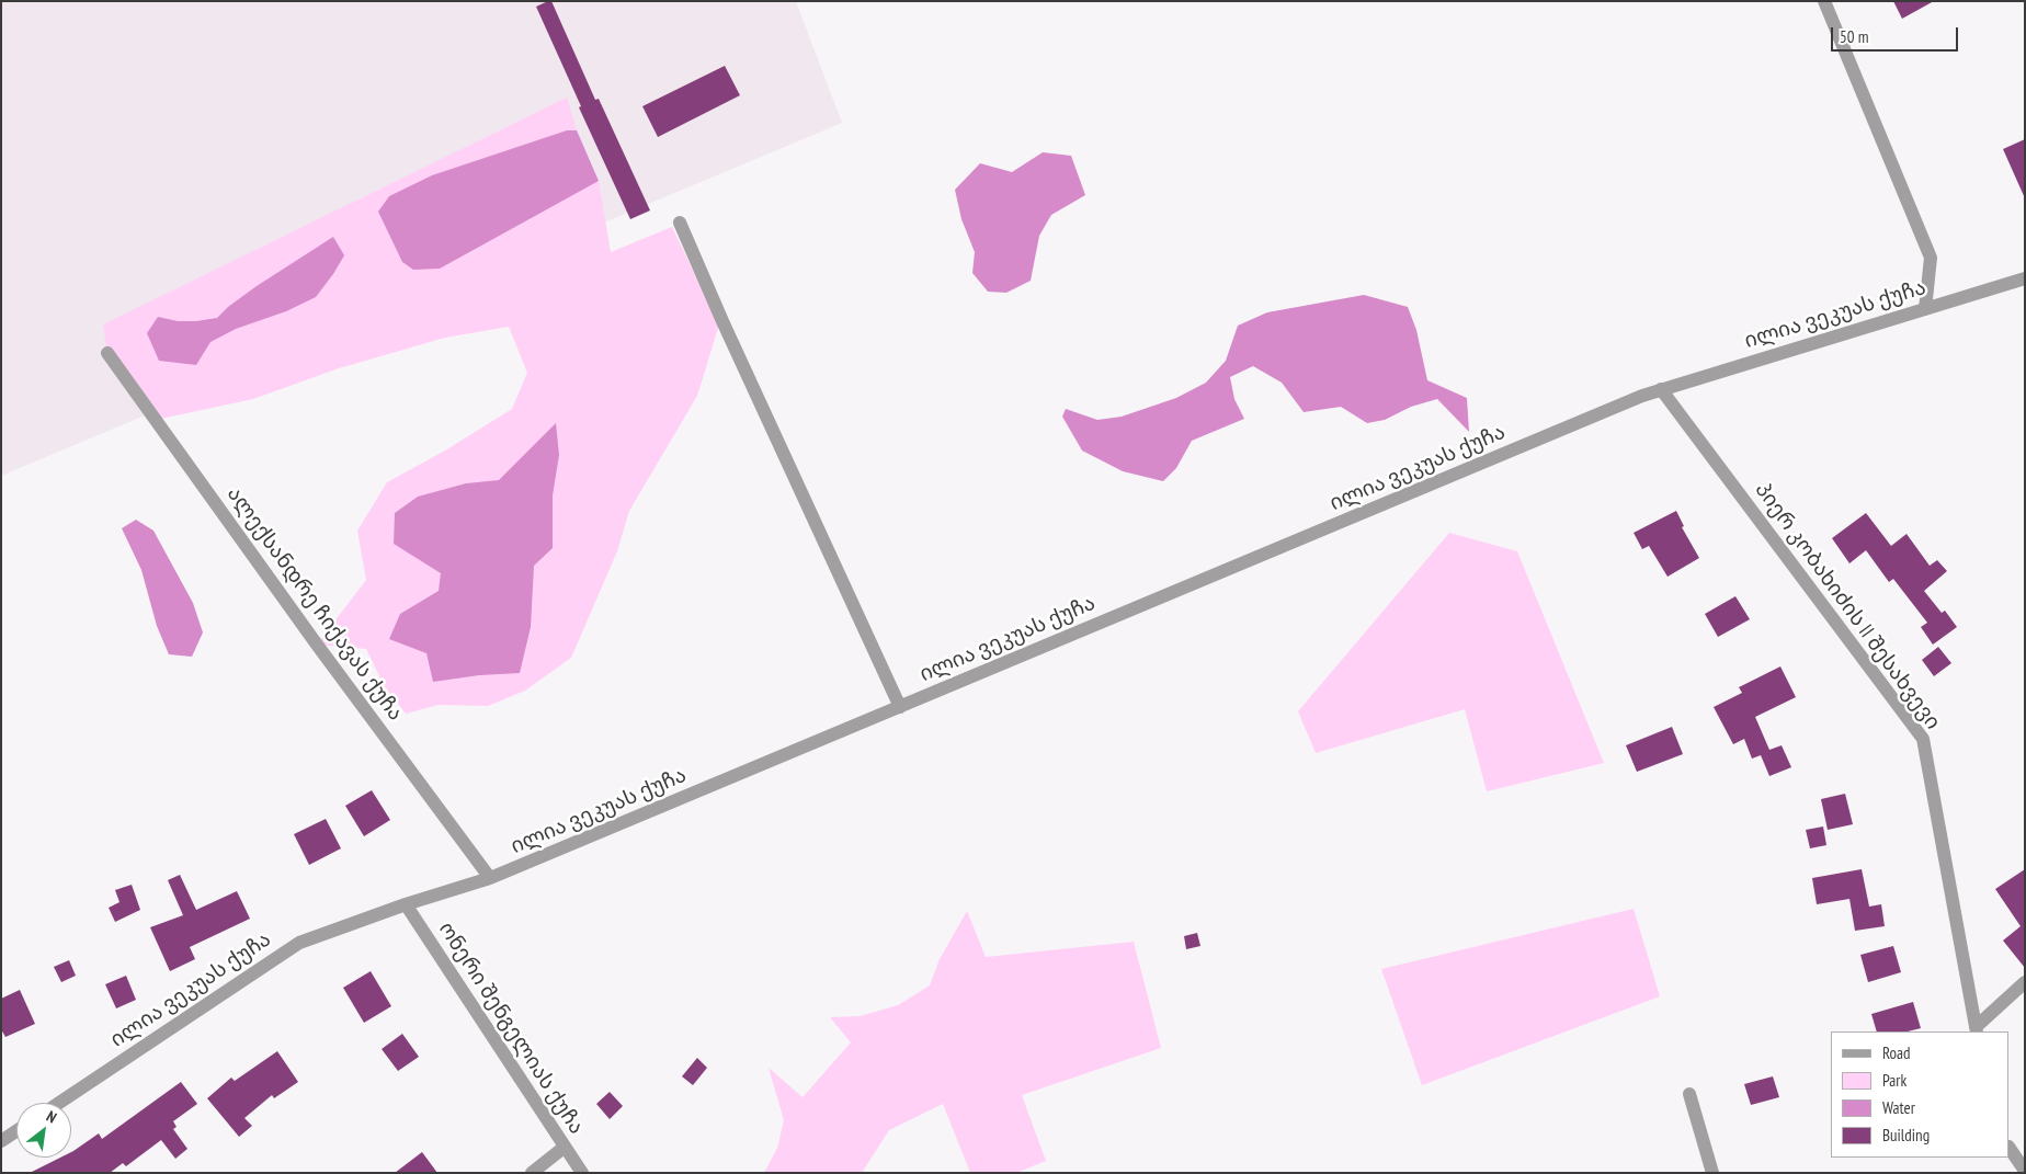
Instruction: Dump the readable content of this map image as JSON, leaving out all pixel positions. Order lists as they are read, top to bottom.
{
  "streets": {
    "street": [
      "ილია ვეკუას ქუჩა",
      "ალექსანდრე ჩიქავას ქუჩა",
      "პიერ კობახიძის II შესახვევი",
      "ონერი შენგელიას ქუჩა"
    ]
  },
  "crossings": [
    ["ილია ვეკუას ქუჩა", "ალექსანდრე ჩიქავას ქუჩა"],
    ["ილია ვეკუას ქუჩა", "პიერ კობახიძის II შესახვევი"],
    ["ილია ვეკუას ქუჩა", "ონერი შენგელიას ქუჩა"]
  ],
  "legend": [
    "Road",
    "Park",
    "Water",
    "Building"
  ],
  "scale_bar": "50 m",
  "north": "top right"
}
